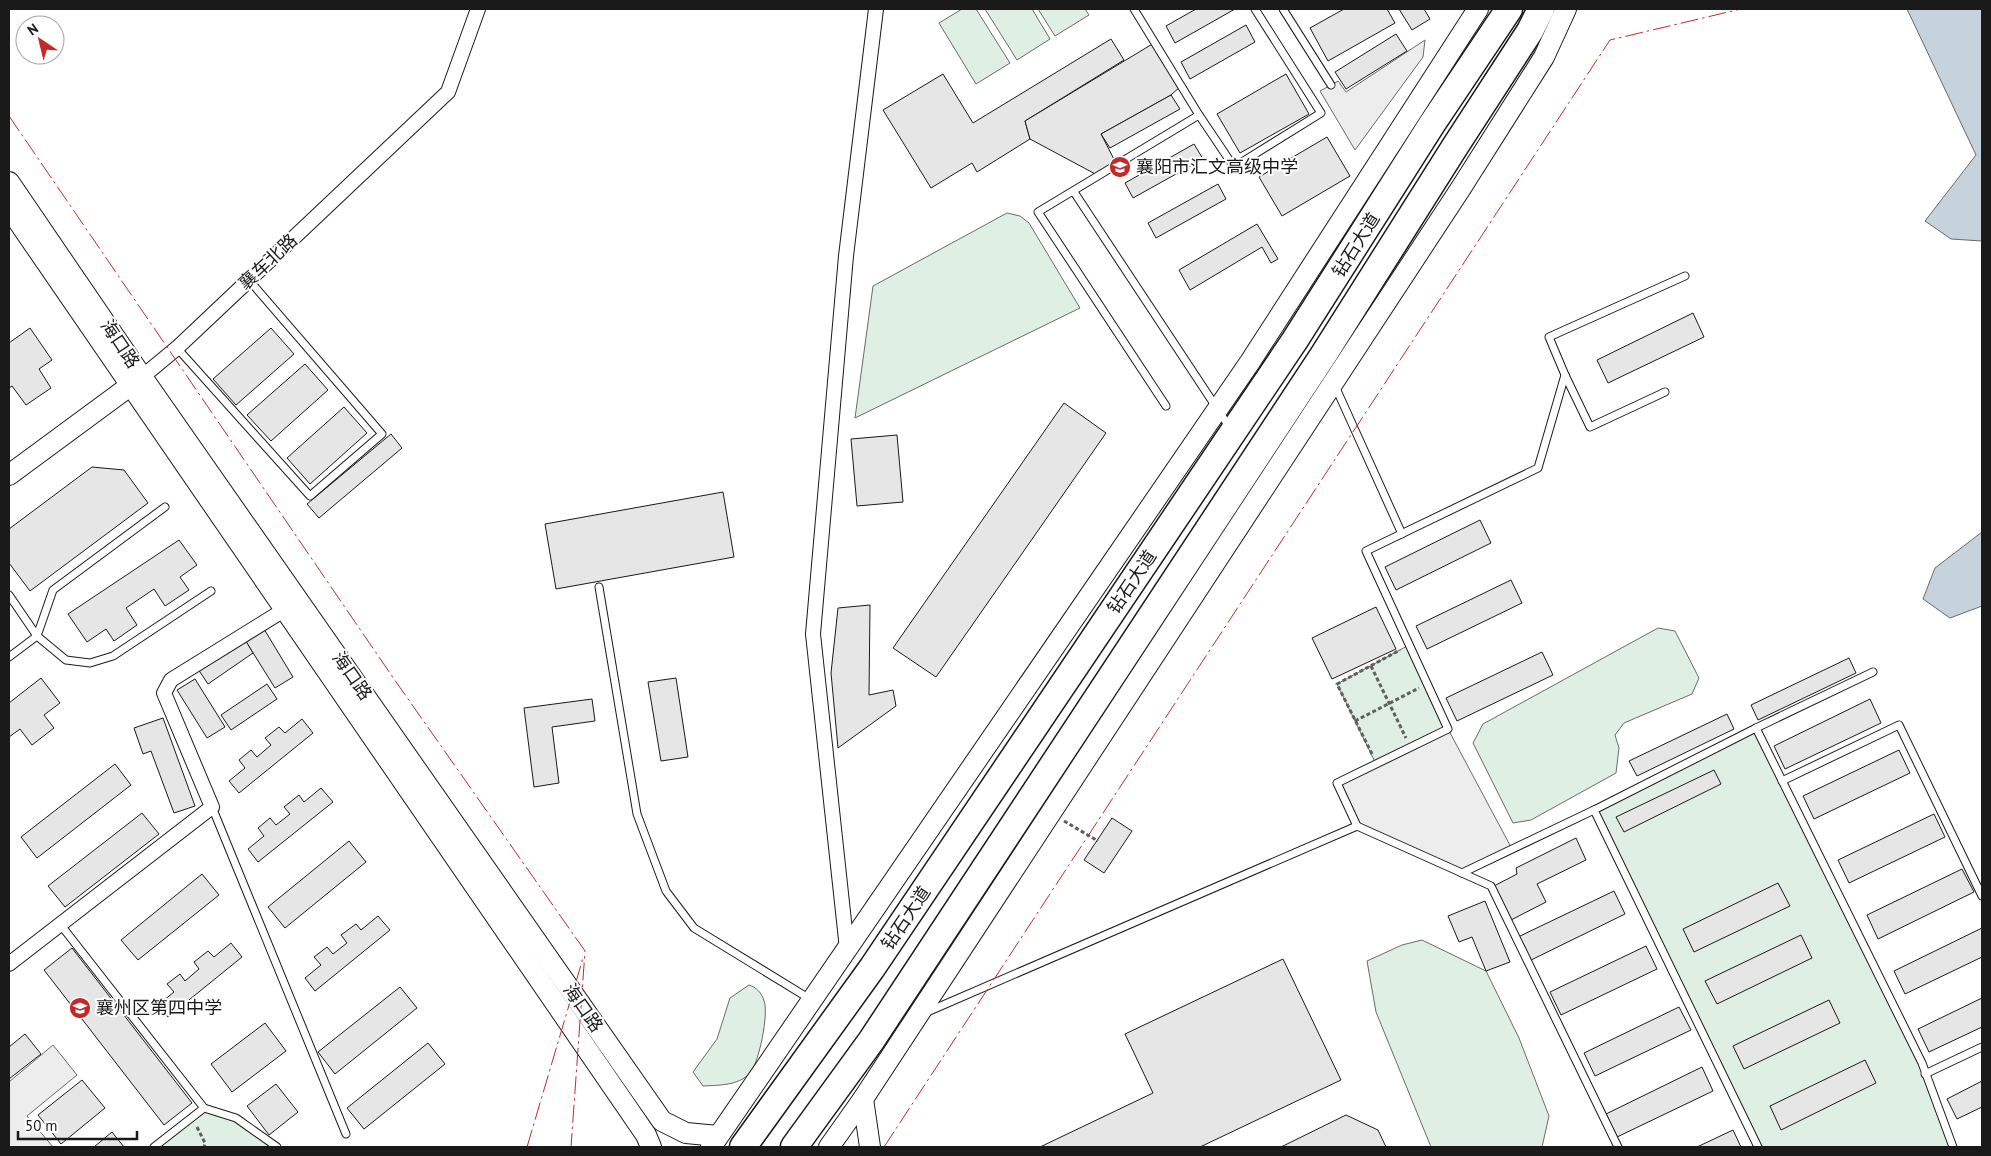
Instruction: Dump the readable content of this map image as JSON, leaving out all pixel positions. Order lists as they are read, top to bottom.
{
  "streets": {
    "highway": ["钻石大道"],
    "street": ["襄车北路", "海口路"]
  },
  "crossings": [
    ["襄车北路", "海口路"]
  ],
  "places": {
    "school or university": ["襄阳市汇文高级中学", "襄州区第四中学"]
  },
  "scale_bar": "50 m",
  "north": "top left"
}
